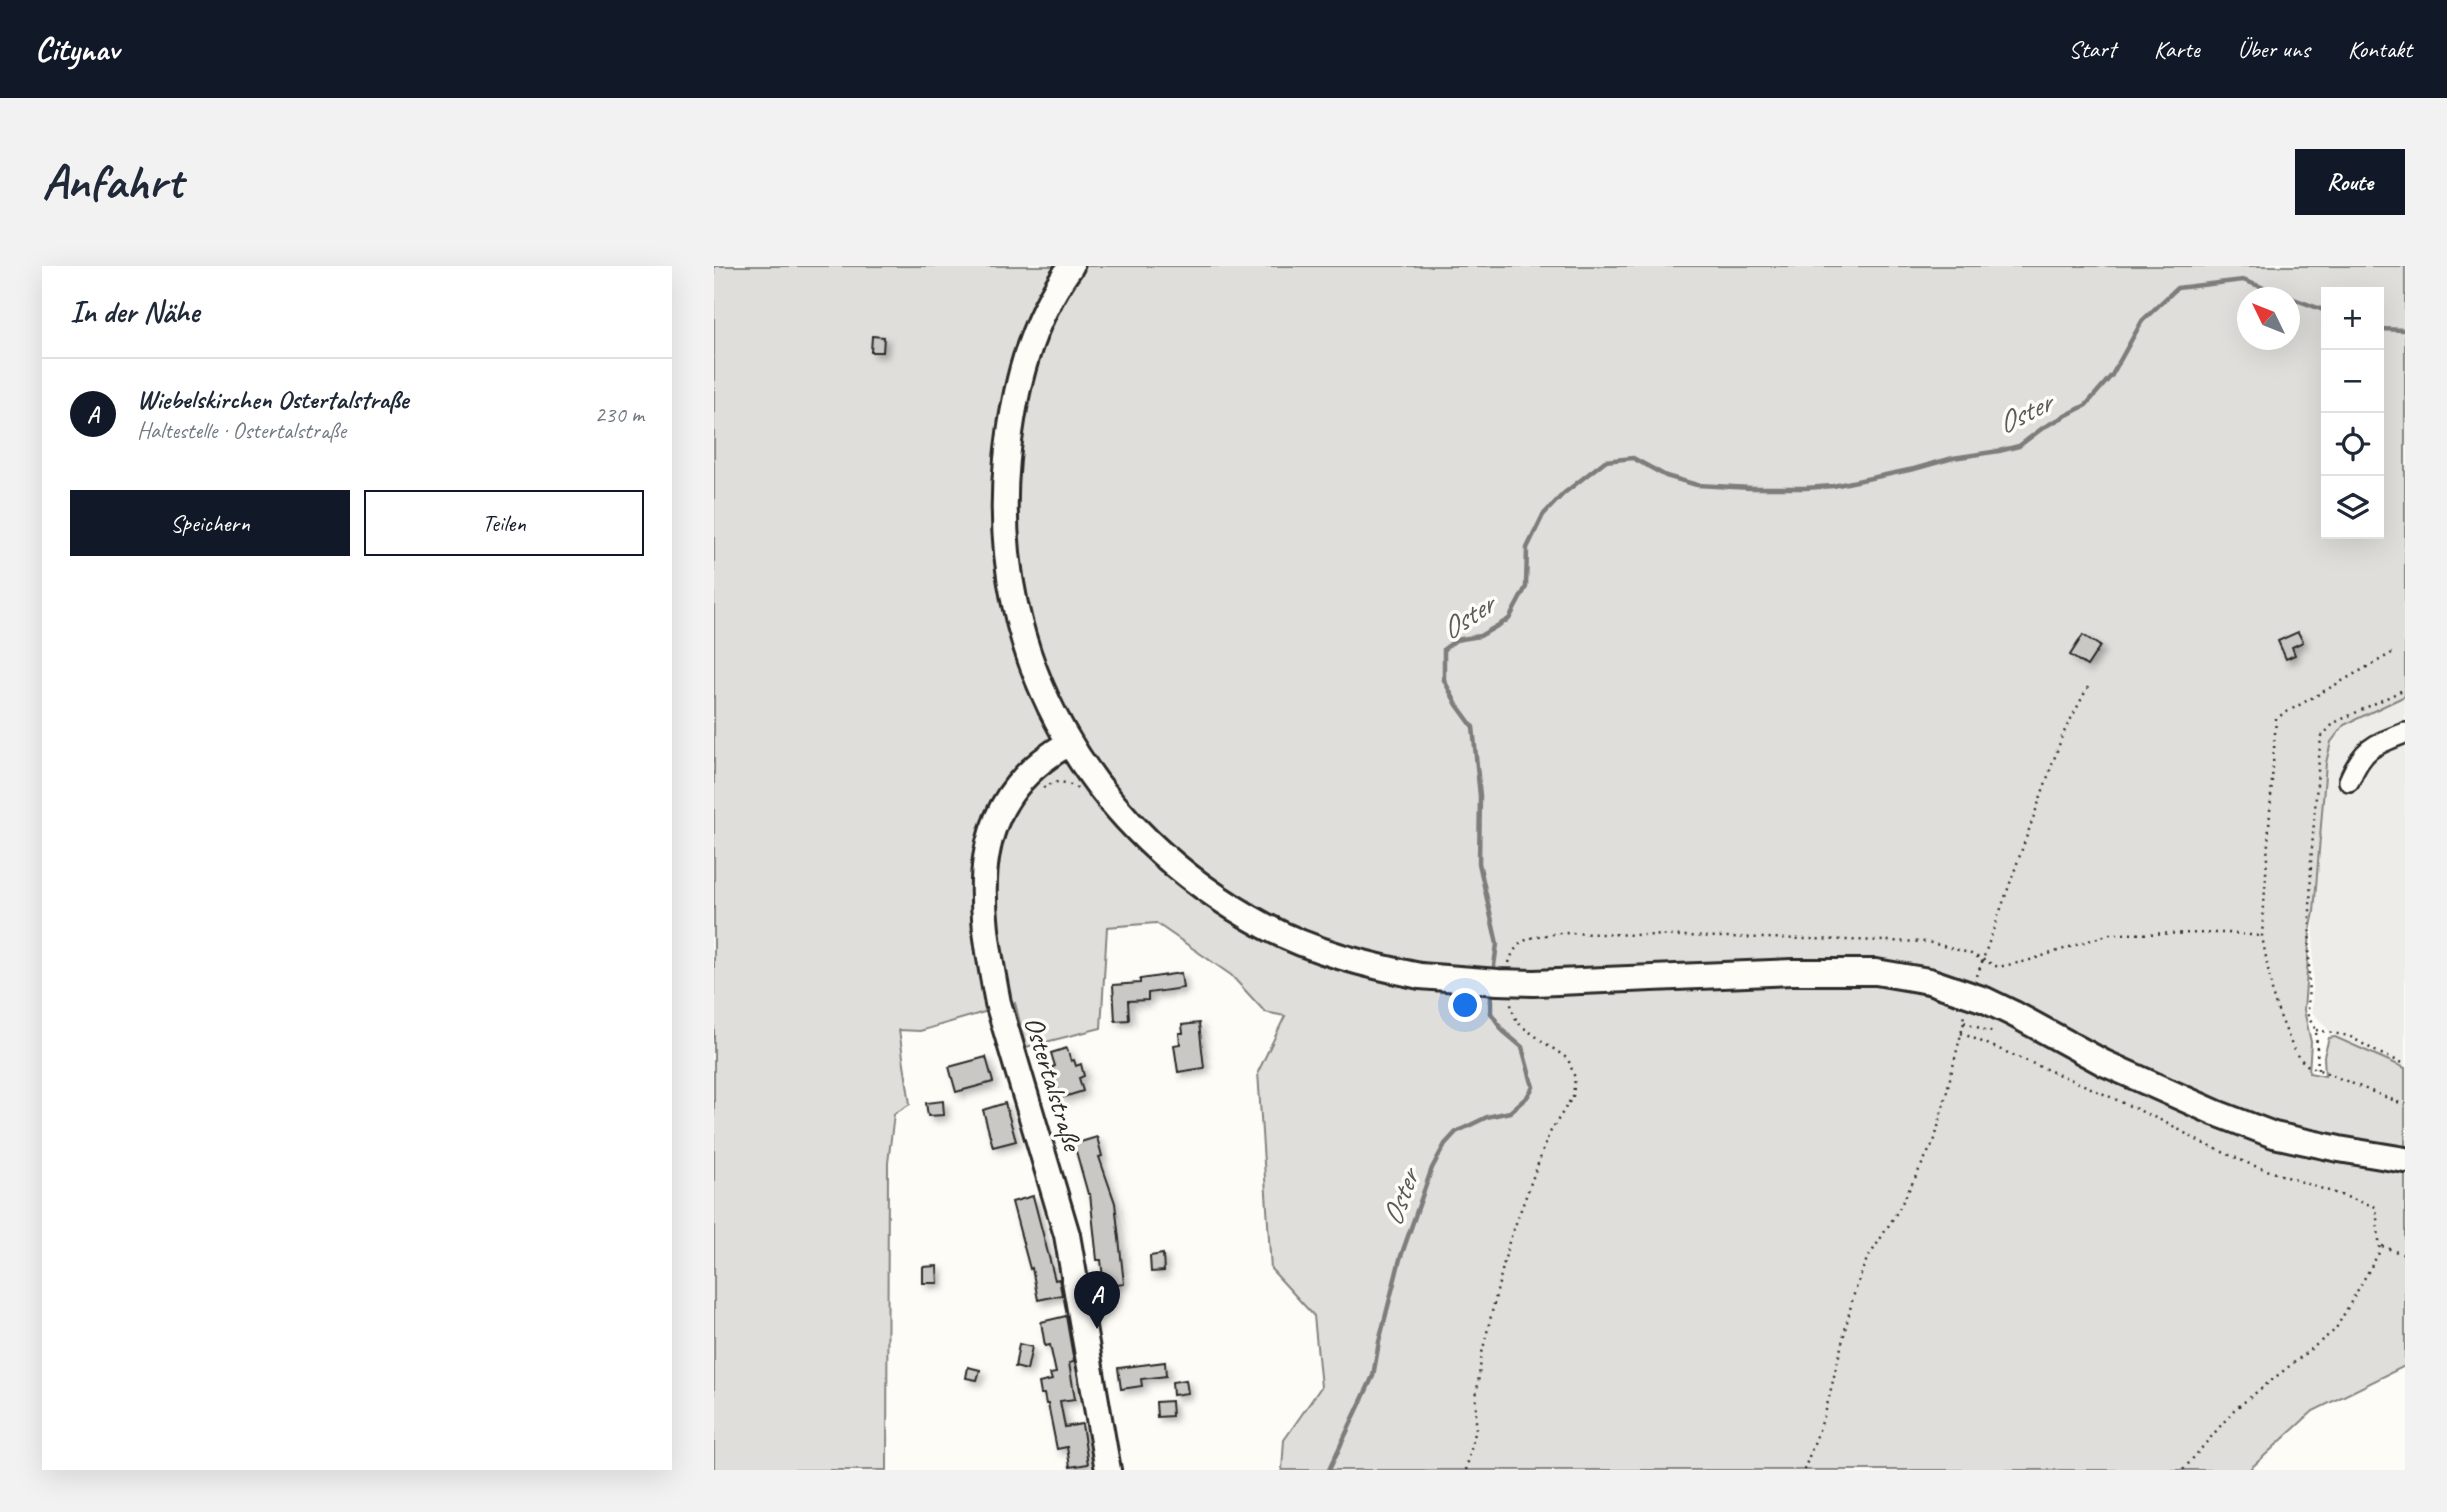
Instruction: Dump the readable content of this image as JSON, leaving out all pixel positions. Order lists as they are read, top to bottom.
{
  "streets": {
    "main road": ["Ostertalstraße"]
  },
  "water": ["Oster"],
  "north": "top left",
  "page": {
    "header": "Citynav",
    "nav": [
      "Start",
      "Karte",
      "Über uns",
      "Kontakt"
    ],
    "buttons": [
      "Route",
      ["Speichern", "Teilen"]
    ],
    "title": "Anfahrt",
    "heading": "In der Nähe",
    "map_buttons": ["+", "−"],
    "list": [
      {
        "mark": "A",
        "name": "Wiebelskirchen Ostertalstraße",
        "note": "Haltestelle · Ostertalstraße",
        "value": "230 m"
      }
    ],
    "pins": "A"
  }
}
